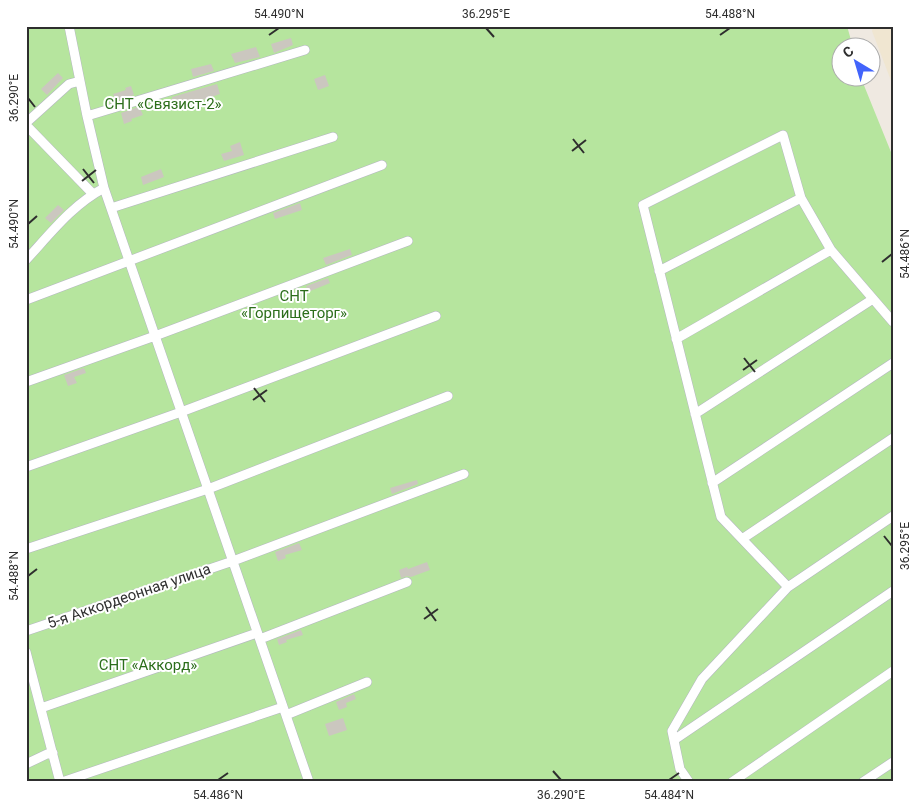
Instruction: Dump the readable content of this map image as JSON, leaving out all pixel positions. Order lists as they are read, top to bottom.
{
  "streets": {
    "street": ["5-я Аккордеонная улица"]
  },
  "parks": ["СНТ «Связист-2»", "СНТ «Горпищеторг»", "СНТ «Аккорд»"],
  "north": "top left",
  "coordinates": [
    "54.490°N",
    "36.295°E",
    "54.488°N",
    "36.290°E",
    "54.486°N",
    "54.484°N"
  ]
}
